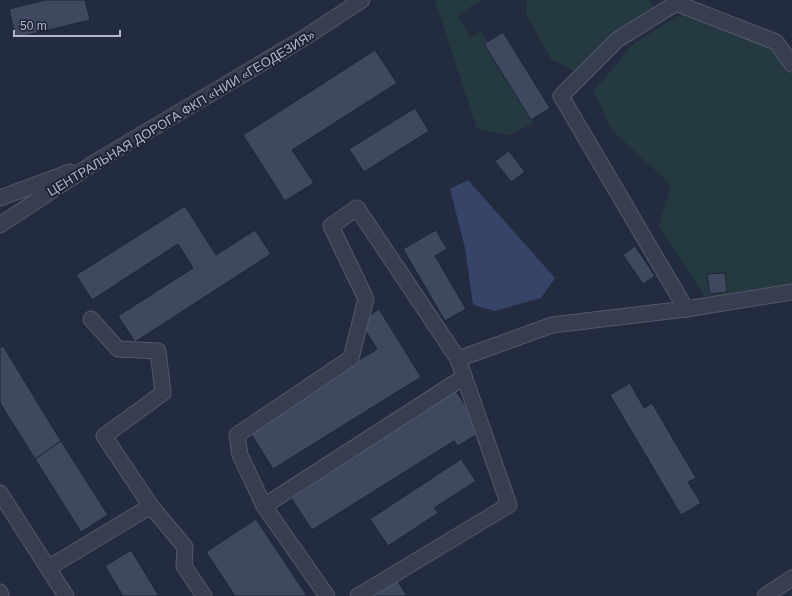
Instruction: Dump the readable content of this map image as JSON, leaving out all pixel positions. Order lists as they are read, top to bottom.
{
  "streets": {
    "street": ["ЦЕНТРАЛЬНАЯ ДОРОГА ФКП «НИИ «ГЕОДЕЗИЯ»"]
  },
  "scale_bar": "50 m"
}
